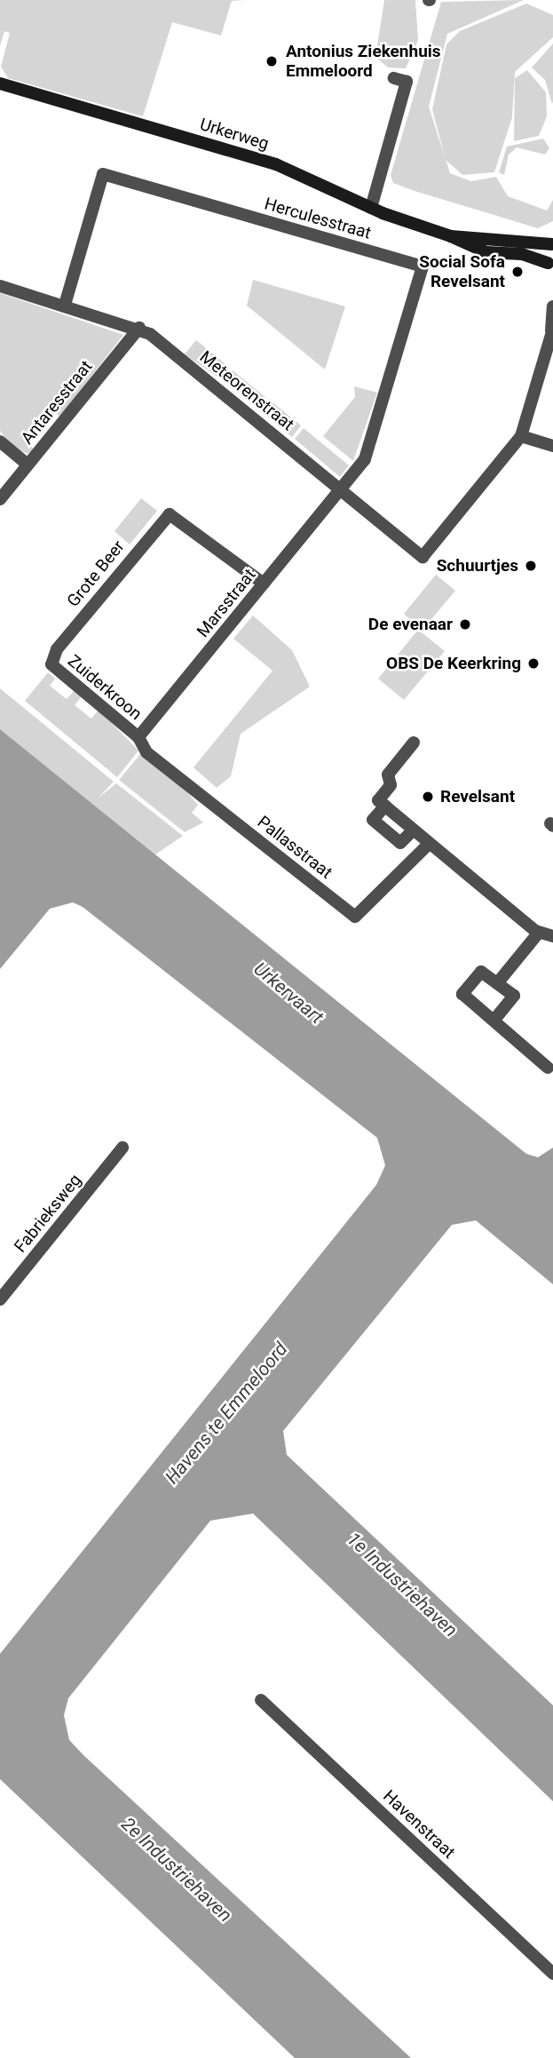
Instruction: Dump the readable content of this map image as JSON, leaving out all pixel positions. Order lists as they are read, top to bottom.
{
  "streets": {
    "main road": ["Urkerweg"],
    "street": [
      "Herculesstraat",
      "Meteorenstraat",
      "Antaresstraat",
      "Grote Beer",
      "Marsstraat",
      "Zuiderkroon",
      "Pallasstraat",
      "Fabrieksweg",
      "Havenstraat"
    ]
  },
  "crossings": [
    ["Herculesstraat", "Meteorenstraat"],
    ["Herculesstraat", "Marsstraat"],
    ["Meteorenstraat", "Antaresstraat"],
    ["Meteorenstraat", "Marsstraat"],
    ["Grote Beer", "Marsstraat"],
    ["Grote Beer", "Zuiderkroon"],
    ["Marsstraat", "Zuiderkroon"],
    ["Marsstraat", "Pallasstraat"],
    ["Zuiderkroon", "Pallasstraat"]
  ],
  "water": [
    "Urkervaart",
    "Havens te Emmeloord",
    "1e Industriehaven",
    "2e Industriehaven"
  ],
  "places": [
    "Antonius Ziekenhuis Emmeloord",
    "Social Sofa Revelsant",
    "Schuurtjes",
    "De evenaar",
    "OBS De Keerkring",
    "Revelsant"
  ]
}
